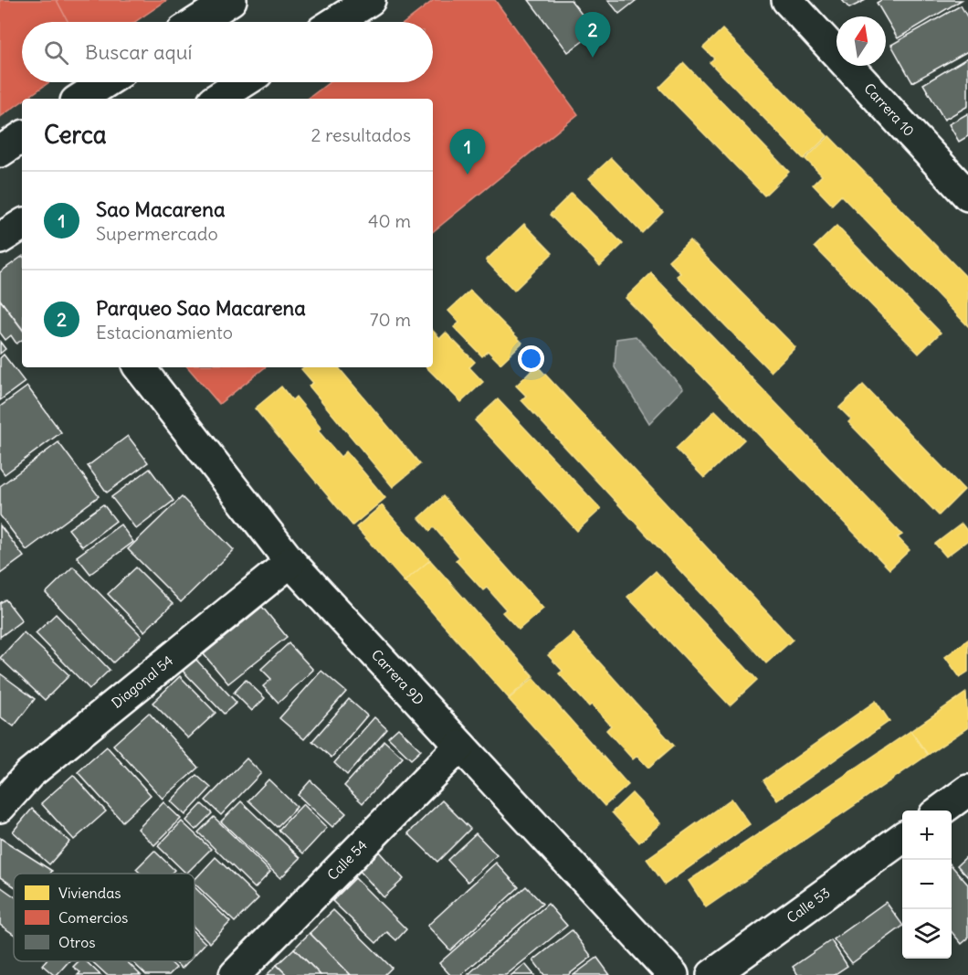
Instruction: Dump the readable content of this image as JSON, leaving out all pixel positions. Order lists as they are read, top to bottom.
{
  "streets": {
    "street": [
      "Carrera 10",
      "Carrera 9D",
      "Diagonal 54",
      "Calle 54",
      "Calle 53"
    ]
  },
  "crossings": [
    ["Carrera 9D", "Diagonal 54"],
    ["Carrera 9D", "Calle 54"]
  ],
  "legend": ["Viviendas", "Comercios", "Otros"],
  "north": "top",
  "page": {
    "pins": ["2", "1"],
    "search": "Buscar aquí",
    "heading": ["Cerca", "2 resultados"],
    "list": [
      {
        "mark": "1",
        "name": "Sao Macarena",
        "note": "Supermercado",
        "value": "40 m"
      },
      {
        "mark": "2",
        "name": "Parqueo Sao Macarena",
        "note": "Estacionamiento",
        "value": "70 m"
      }
    ],
    "map_buttons": ["+", "−"]
  }
}
